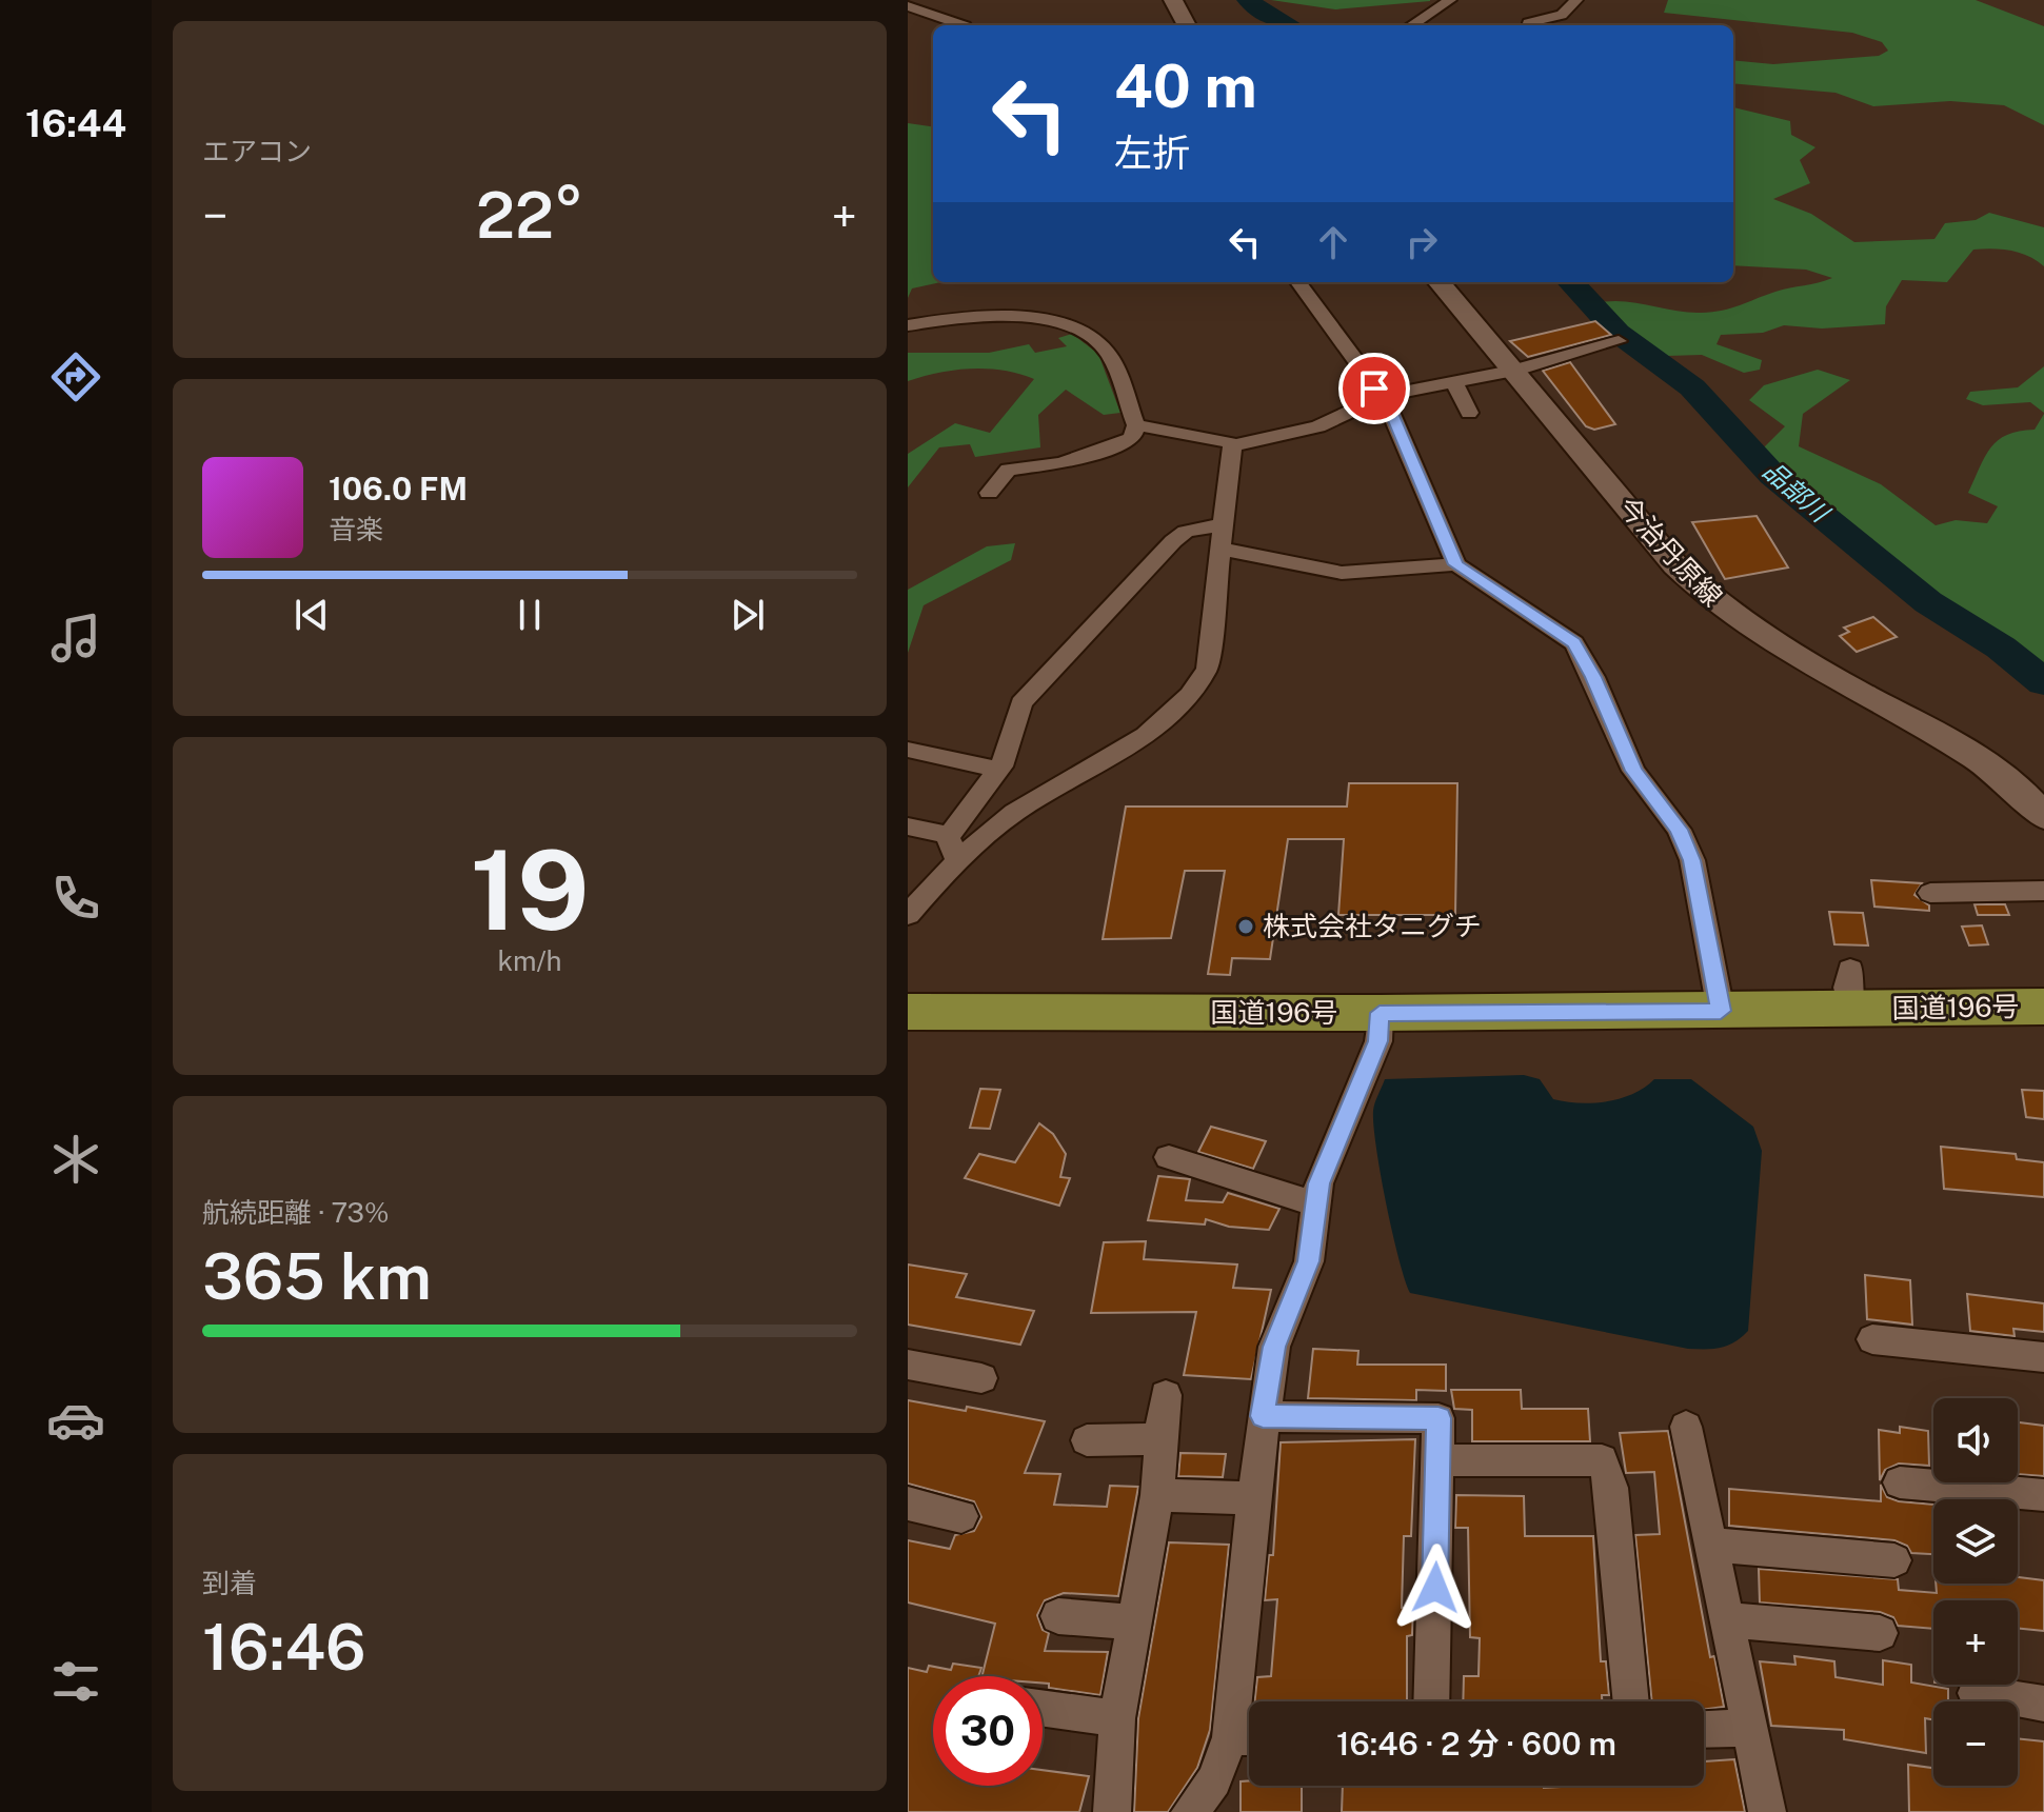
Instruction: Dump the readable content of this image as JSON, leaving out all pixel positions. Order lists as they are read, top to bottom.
{
  "streets": {
    "highway": ["国道196号"],
    "main road": ["今治丹原線"]
  },
  "water": ["品部川"],
  "places": ["株式会社タニグチ"],
  "page": {
    "tabs": "16:44",
    "tile": [
      "エアコン",
      ["19", "km/h"],
      ["航続距離 · 73%", "365 km"],
      ["到着", "16:46"]
    ],
    "turn": ["40 m", "左折"],
    "heat": ["−", "22°", "+"],
    "song": ["106.0 FM", "音楽"],
    "map_buttons": ["+", "−"],
    "limit": "30",
    "trip": "16:46 · 2 分 · 600 m"
  }
}
